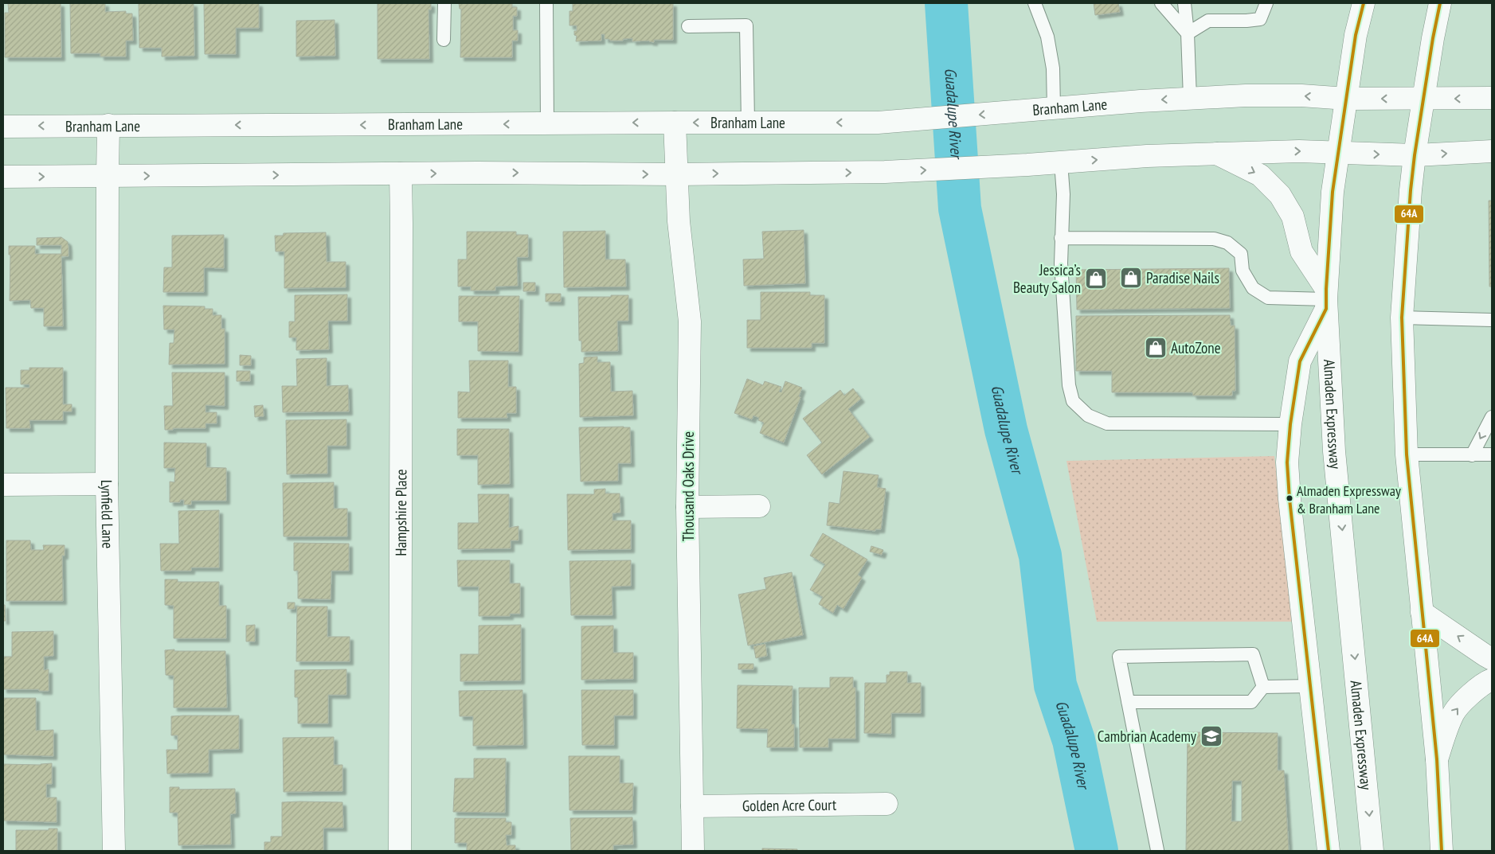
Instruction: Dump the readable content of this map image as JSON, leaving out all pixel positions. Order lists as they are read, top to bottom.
{
  "streets": {
    "main road": [
      "Branham Lane",
      "Almaden Expressway",
      "Thousand Oaks Drive",
      "Hampshire Place",
      "Lynfield Lane",
      "Golden Acre Court"
    ]
  },
  "crossings": [
    ["Branham Lane", "Almaden Expressway"],
    ["Branham Lane", "Thousand Oaks Drive"],
    ["Branham Lane", "Lynfield Lane"],
    ["Thousand Oaks Drive", "Golden Acre Court"]
  ],
  "water": ["Guadalupe River"],
  "places": {
    "shop": ["Paradise Nails", "Jessica’s Beauty Salon", "AutoZone"],
    "other": ["Almaden Expressway & Branham Lane"],
    "school or university": ["Cambrian Academy"]
  },
  "lines": ["transit line 64A"]
}
